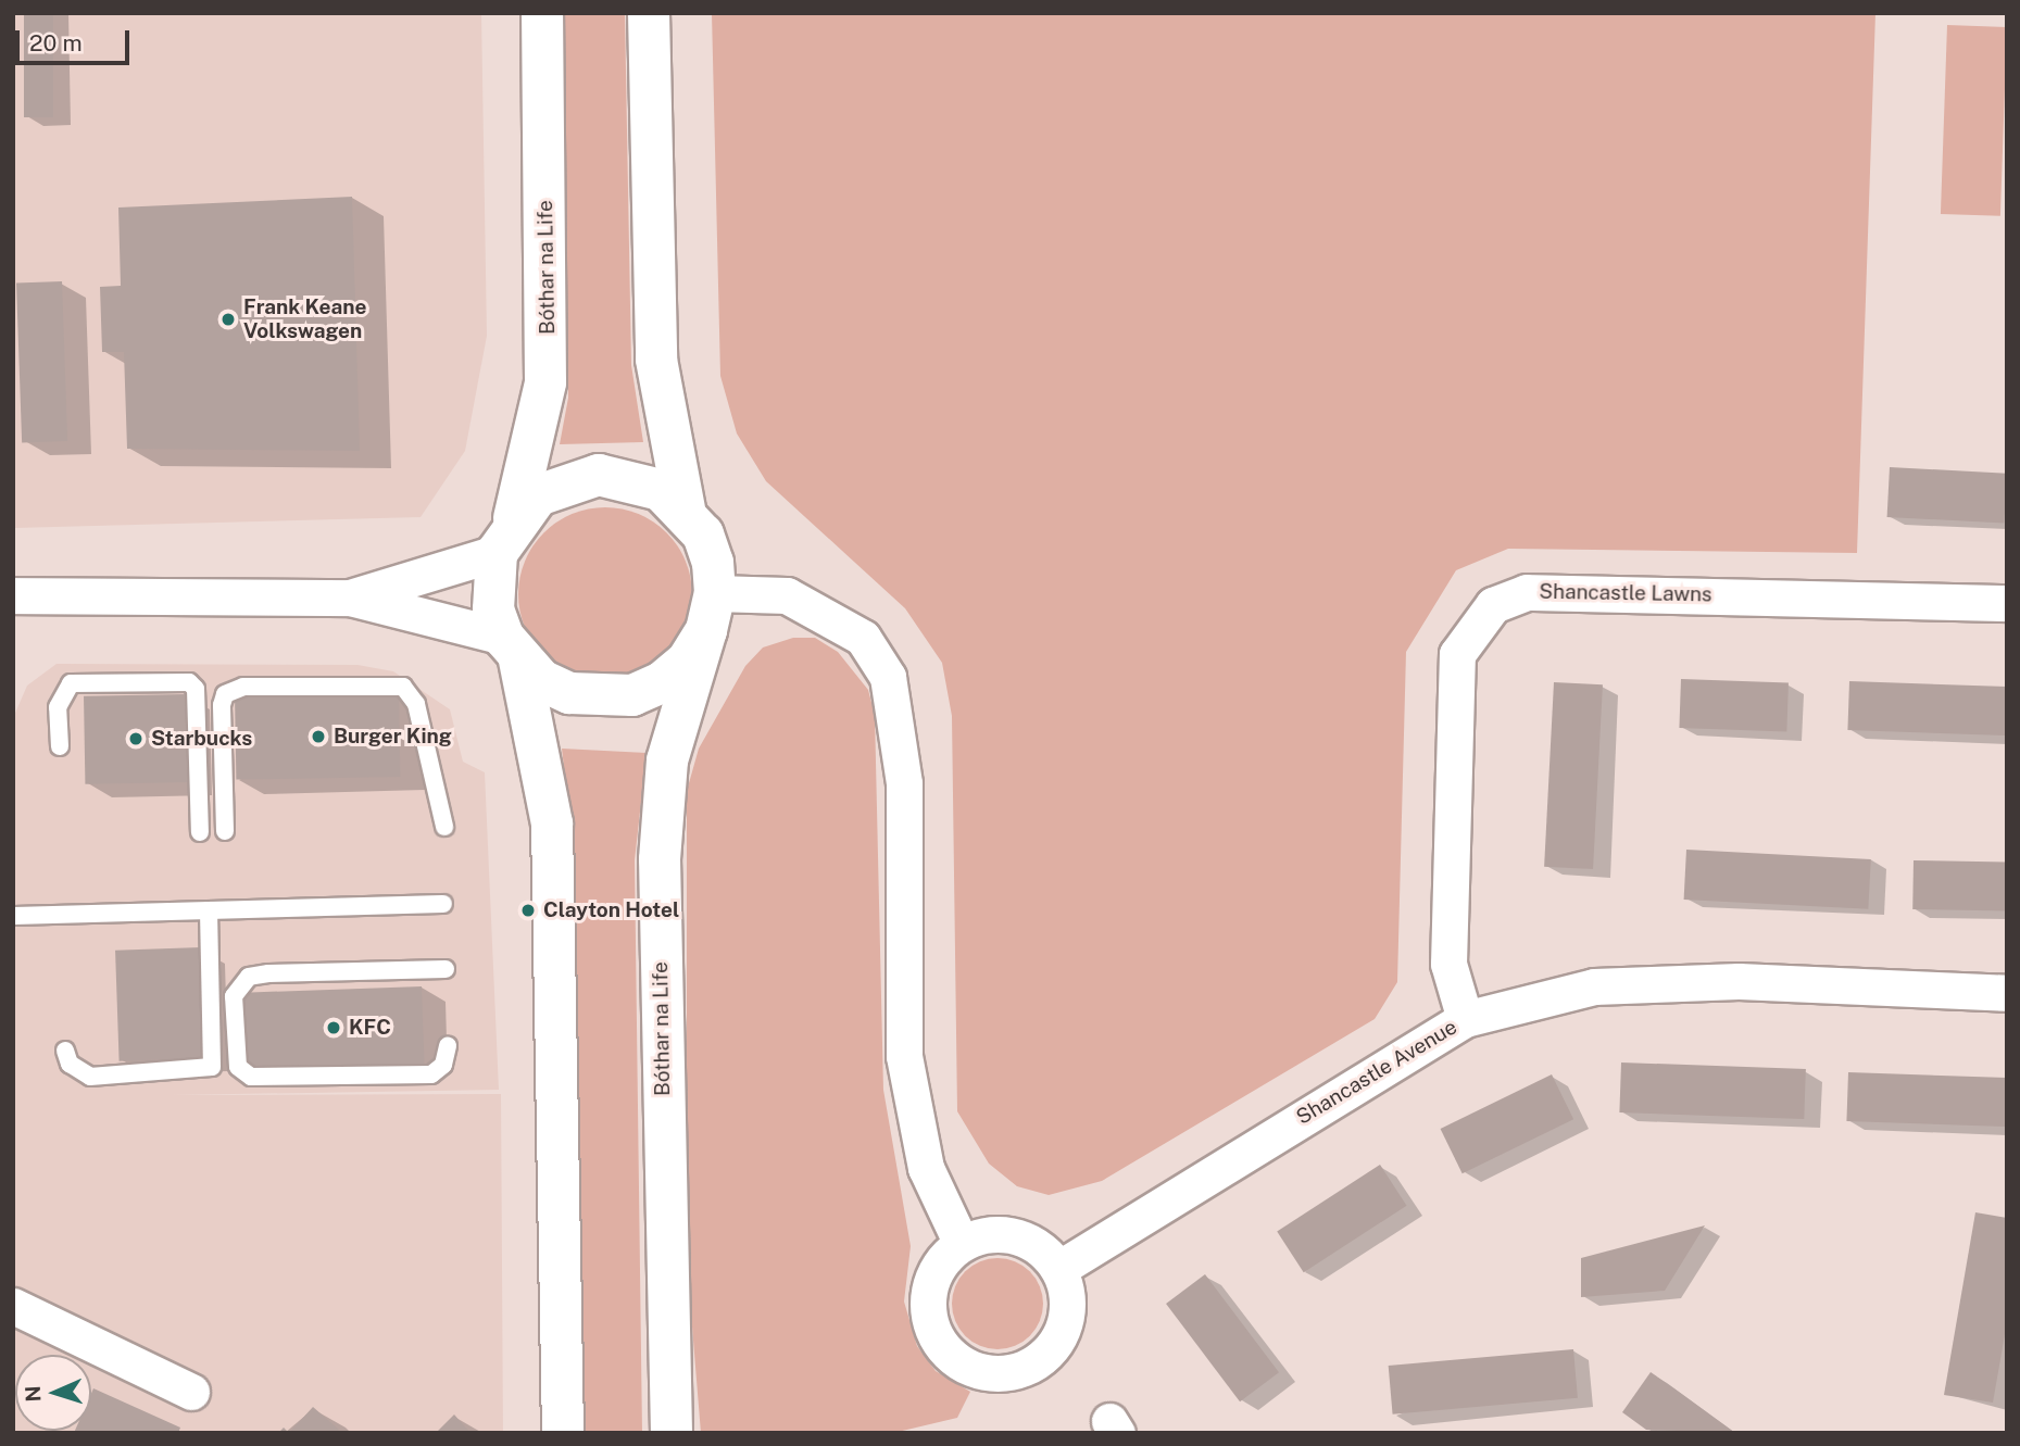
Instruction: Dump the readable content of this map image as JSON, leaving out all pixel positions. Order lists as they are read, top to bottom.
{
  "streets": {
    "street": ["Bóthar na Life", "Shancastle Lawns", "Shancastle Avenue"]
  },
  "crossings": [
    ["Shancastle Lawns", "Shancastle Avenue"]
  ],
  "places": [
    "Frank Keane Volkswagen",
    "Burger King",
    "Starbucks",
    "Clayton Hotel",
    "KFC"
  ],
  "scale_bar": "20 m",
  "north": "left"
}
